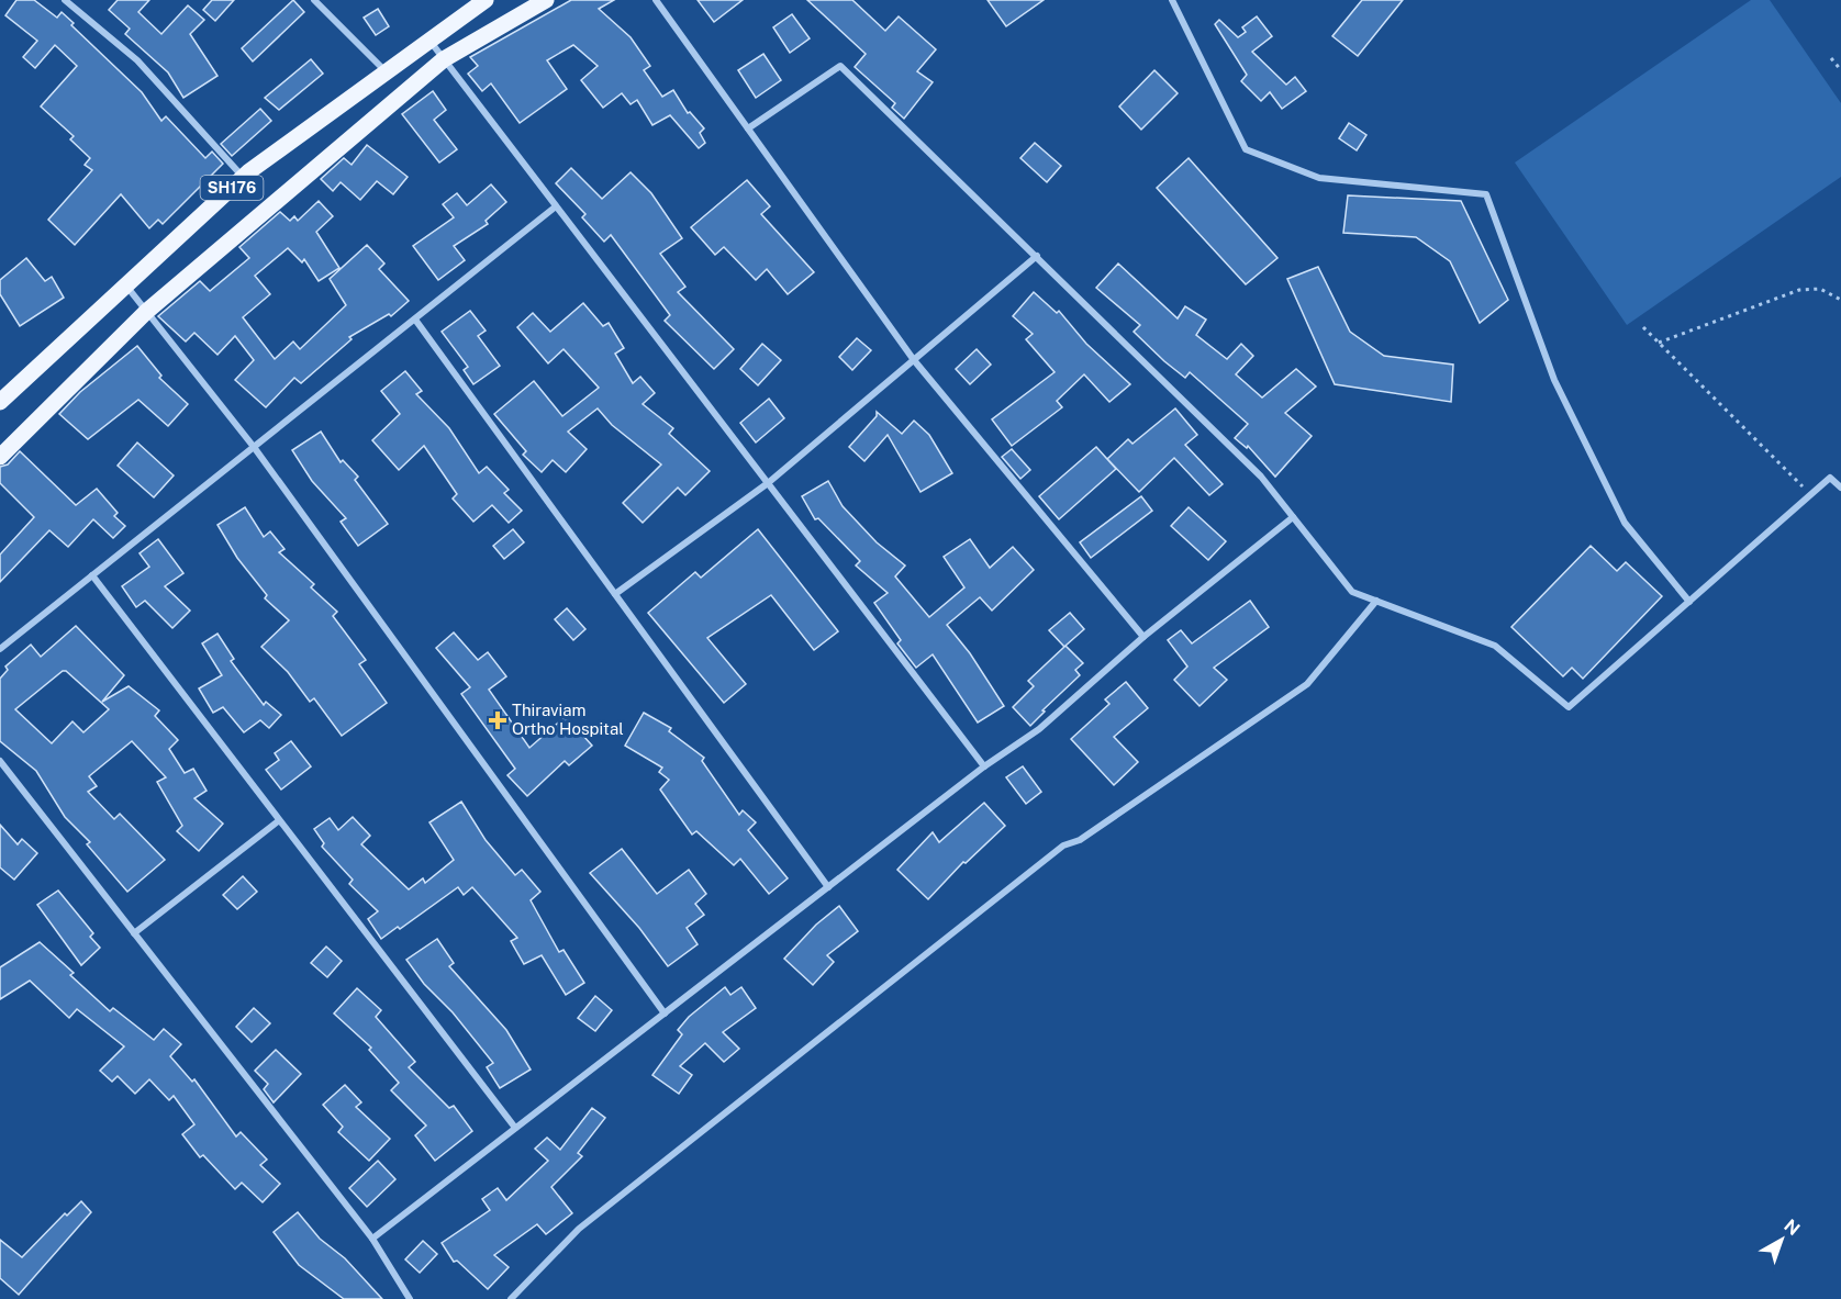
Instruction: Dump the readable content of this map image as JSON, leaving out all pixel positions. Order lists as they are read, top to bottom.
{
  "streets": {
    "main road": ["SH176"]
  },
  "places": {
    "health": ["Thiraviam Ortho Hospital"]
  },
  "north": "top right"
}
